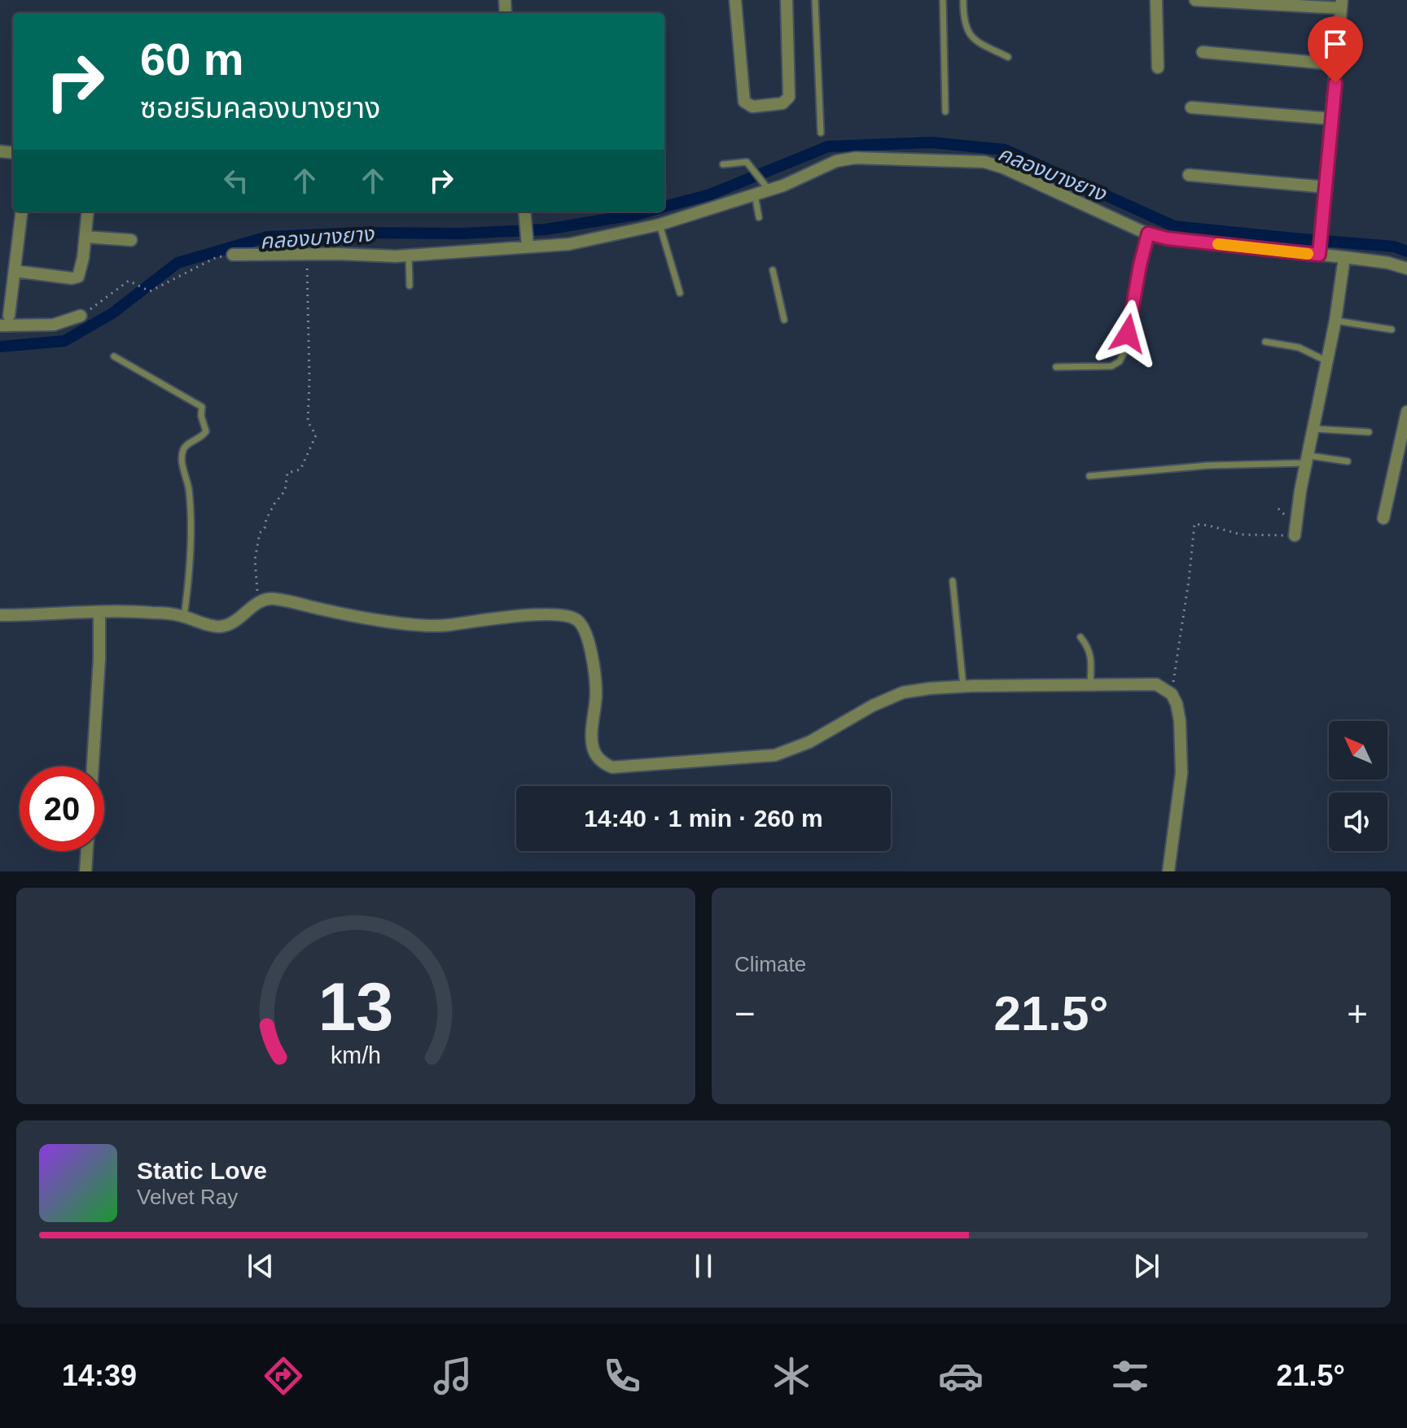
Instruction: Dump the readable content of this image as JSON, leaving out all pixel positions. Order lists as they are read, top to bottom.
{
  "water": ["คลองบางยาง"],
  "north": "top left",
  "page": {
    "turn": ["60 m", "ซอยริมคลองบางยาง"],
    "limit": "20",
    "trip": "14:40 · 1 min · 260 m",
    "tile": "Climate",
    "heat": ["−", "21.5°", "+"],
    "song": ["Static Love", "Velvet Ray"],
    "tabs": ["14:39", "21.5°"],
    "gauge": ["13", "km/h"]
  }
}
